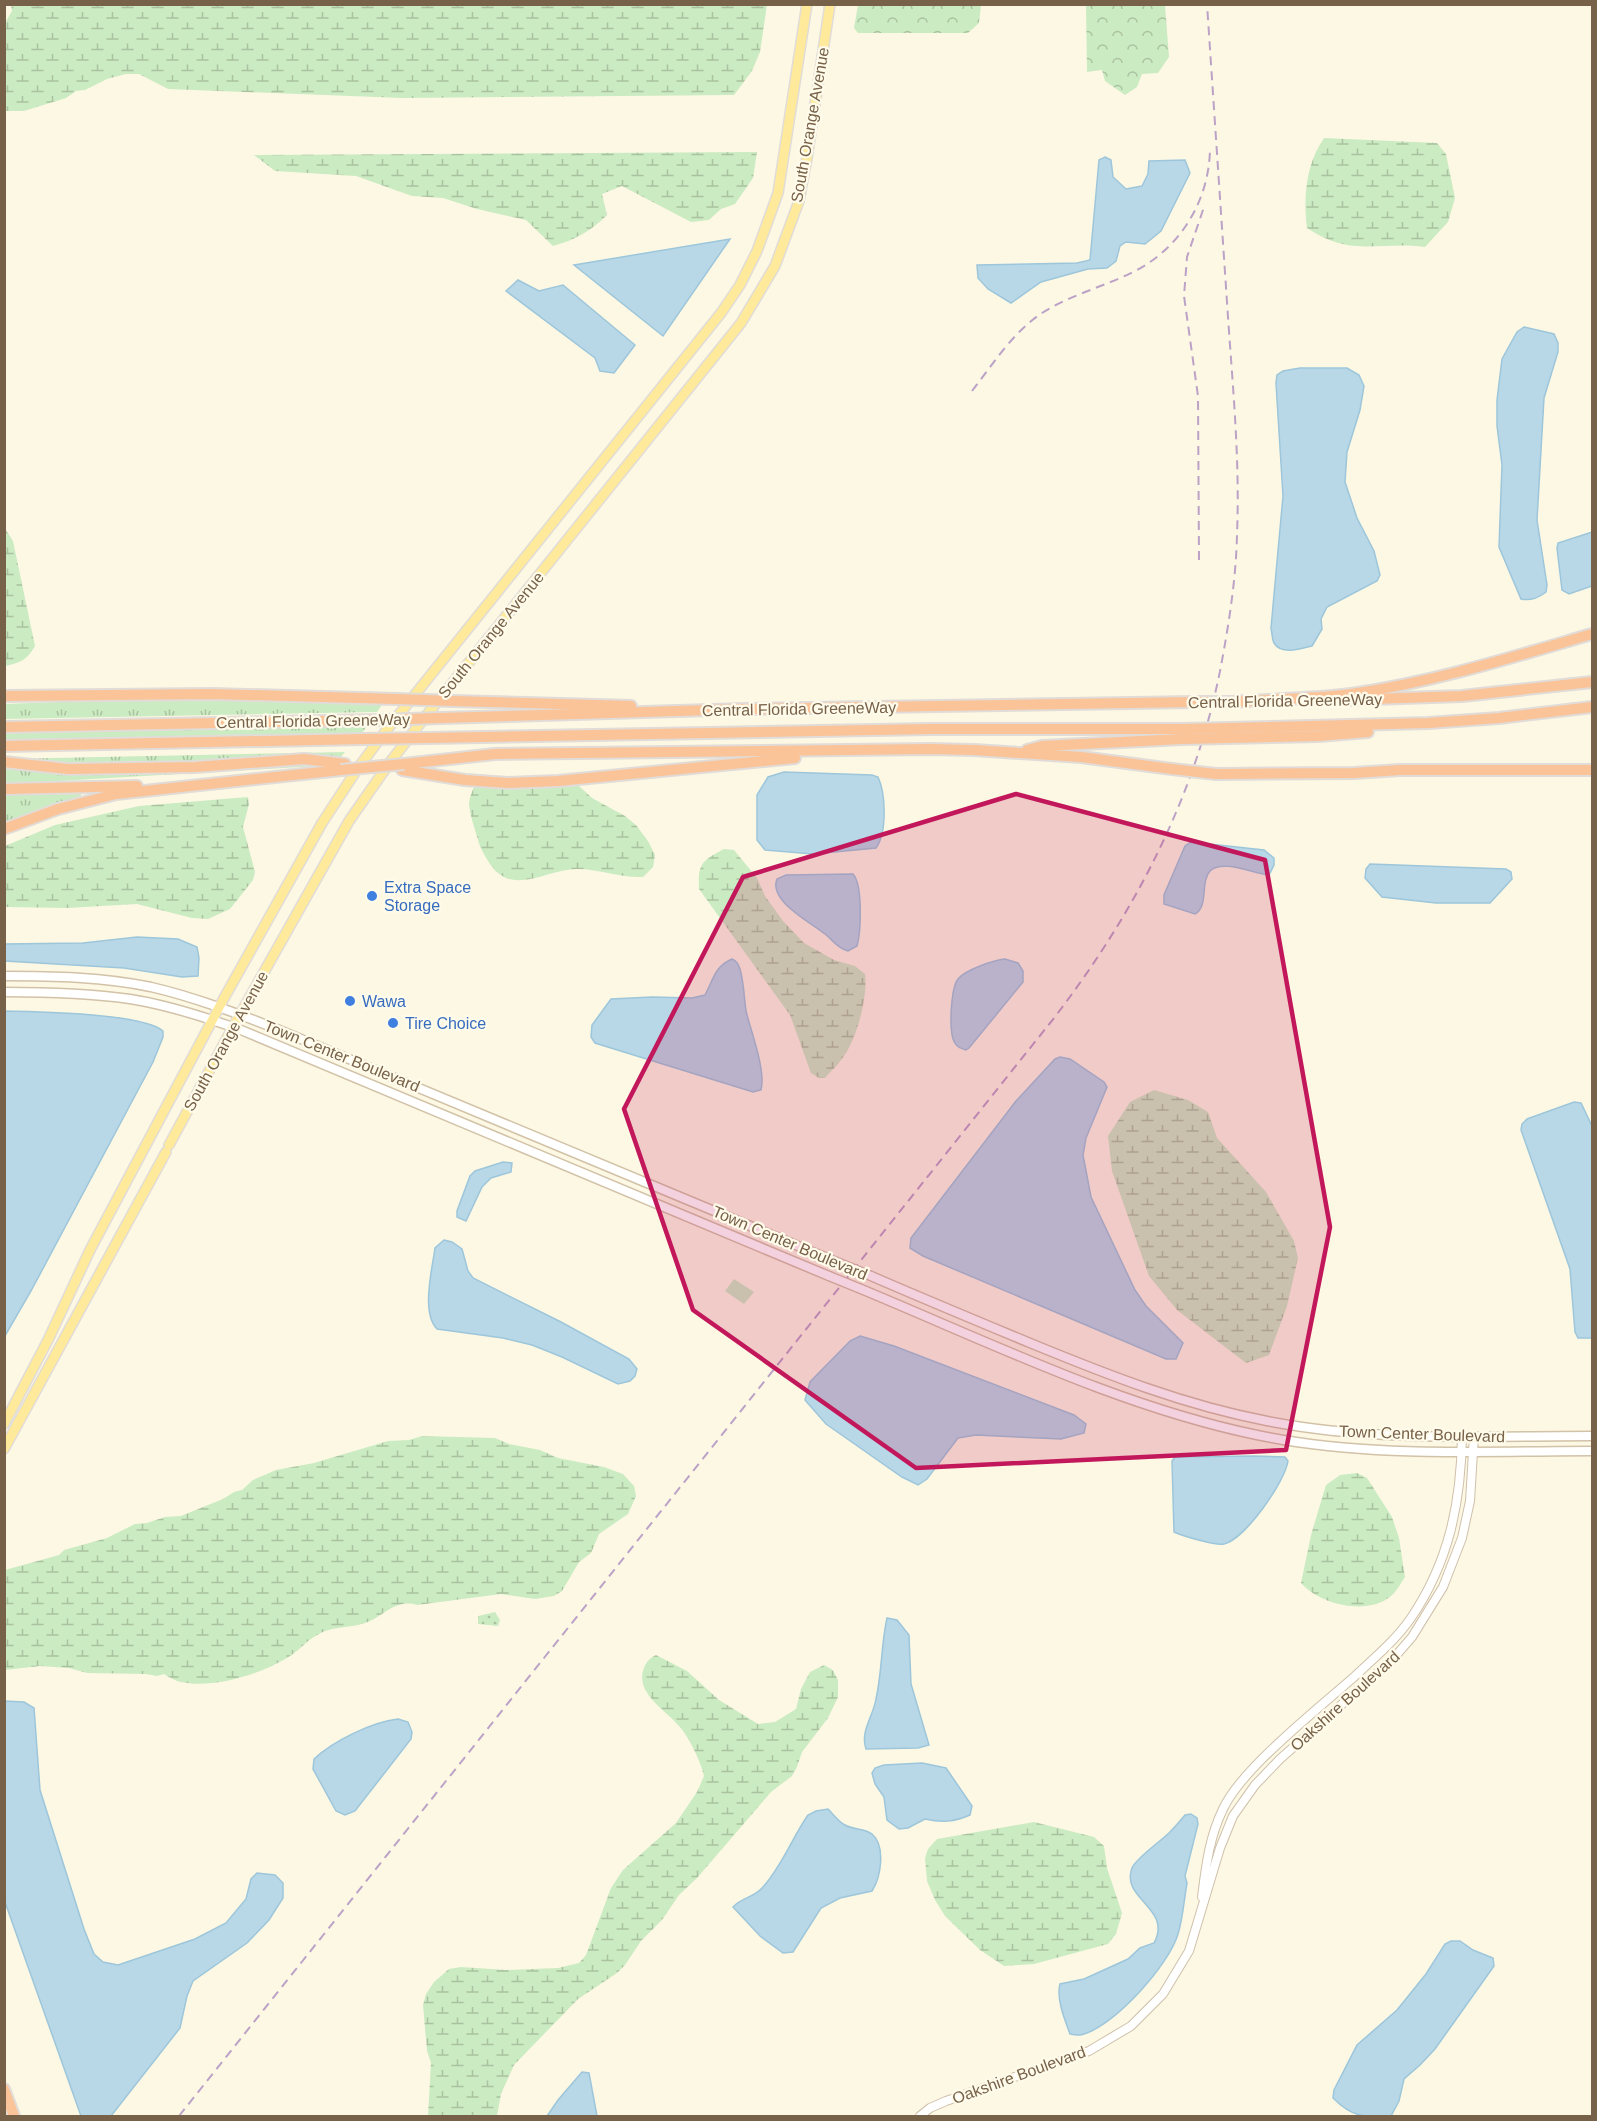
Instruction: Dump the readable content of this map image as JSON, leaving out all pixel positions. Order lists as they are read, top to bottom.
{
  "streets": {
    "highway": ["Central Florida GreeneWay"],
    "main road": ["South Orange Avenue", "Town Center Boulevard"],
    "street": ["Oakshire Boulevard"]
  },
  "crossings": [
    ["South Orange Avenue", "Town Center Boulevard"],
    ["Town Center Boulevard", "Oakshire Boulevard"]
  ],
  "places": ["Extra Space Storage", "Wawa", "Tire Choice"]
}
